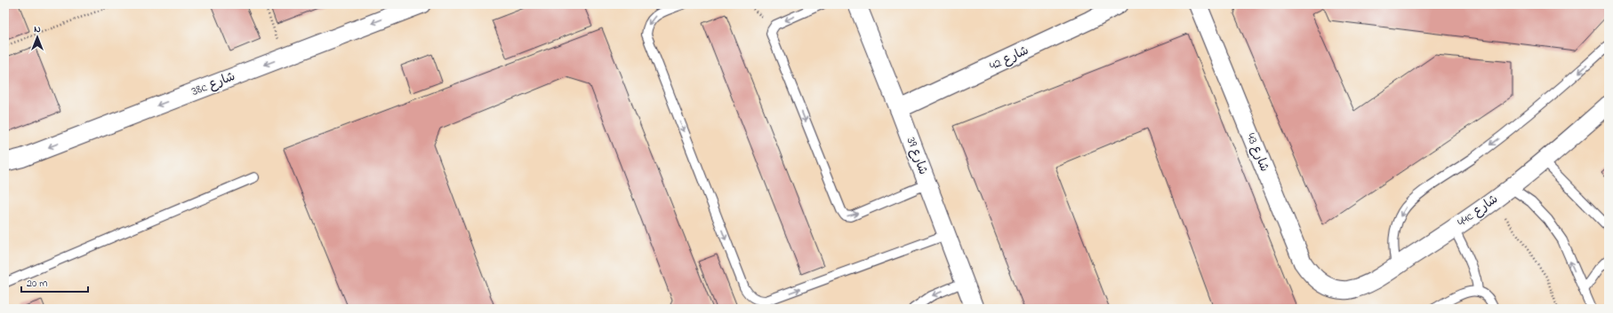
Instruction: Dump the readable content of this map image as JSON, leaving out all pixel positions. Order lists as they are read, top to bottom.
{
  "streets": {
    "street": [
      "شارع 42",
      "38c شارع",
      "شارع 43",
      "شارع 39",
      "44c شارع"
    ]
  },
  "crossings": [
    ["شارع 42", "شارع 39"],
    ["شارع 43", "44c شارع"]
  ],
  "one_way": ["38c شارع"],
  "scale_bar": "20 m",
  "north": "top"
}
